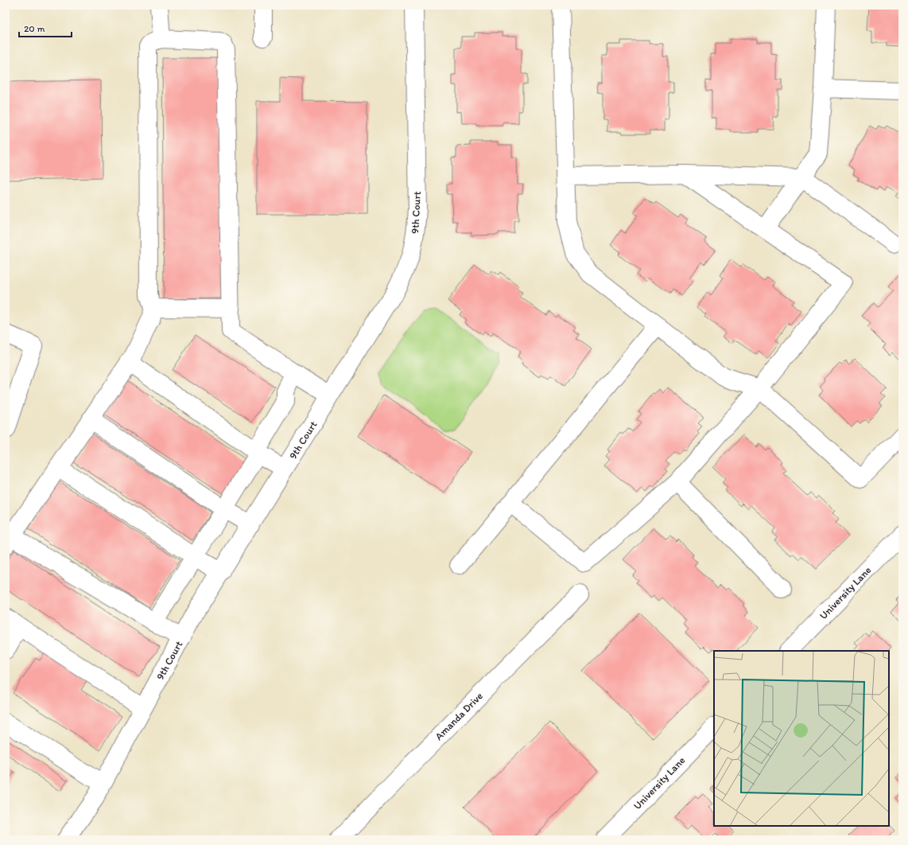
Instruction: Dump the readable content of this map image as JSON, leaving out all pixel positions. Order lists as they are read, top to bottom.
{
  "streets": {
    "street": ["9th Court", "University Lane", "Amanda Drive"]
  },
  "scale_bar": "20 m"
}
